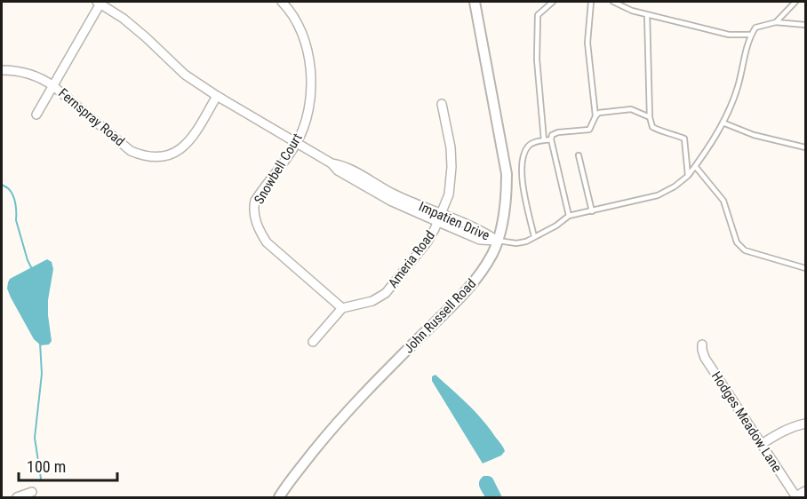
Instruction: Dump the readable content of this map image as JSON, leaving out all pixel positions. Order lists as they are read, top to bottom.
{
  "streets": {
    "street": [
      "Fernspray Road",
      "Snowbell Court",
      "Impatien Drive",
      "Ameria Road",
      "John Russell Road",
      "Hodges Meadow Lane"
    ]
  },
  "crossings": [
    ["Fernspray Road", "Impatien Drive"],
    ["Snowbell Court", "Impatien Drive"],
    ["Snowbell Court", "Ameria Road"],
    ["Impatien Drive", "Ameria Road"],
    ["Impatien Drive", "John Russell Road"]
  ],
  "scale_bar": "100 m"
}
